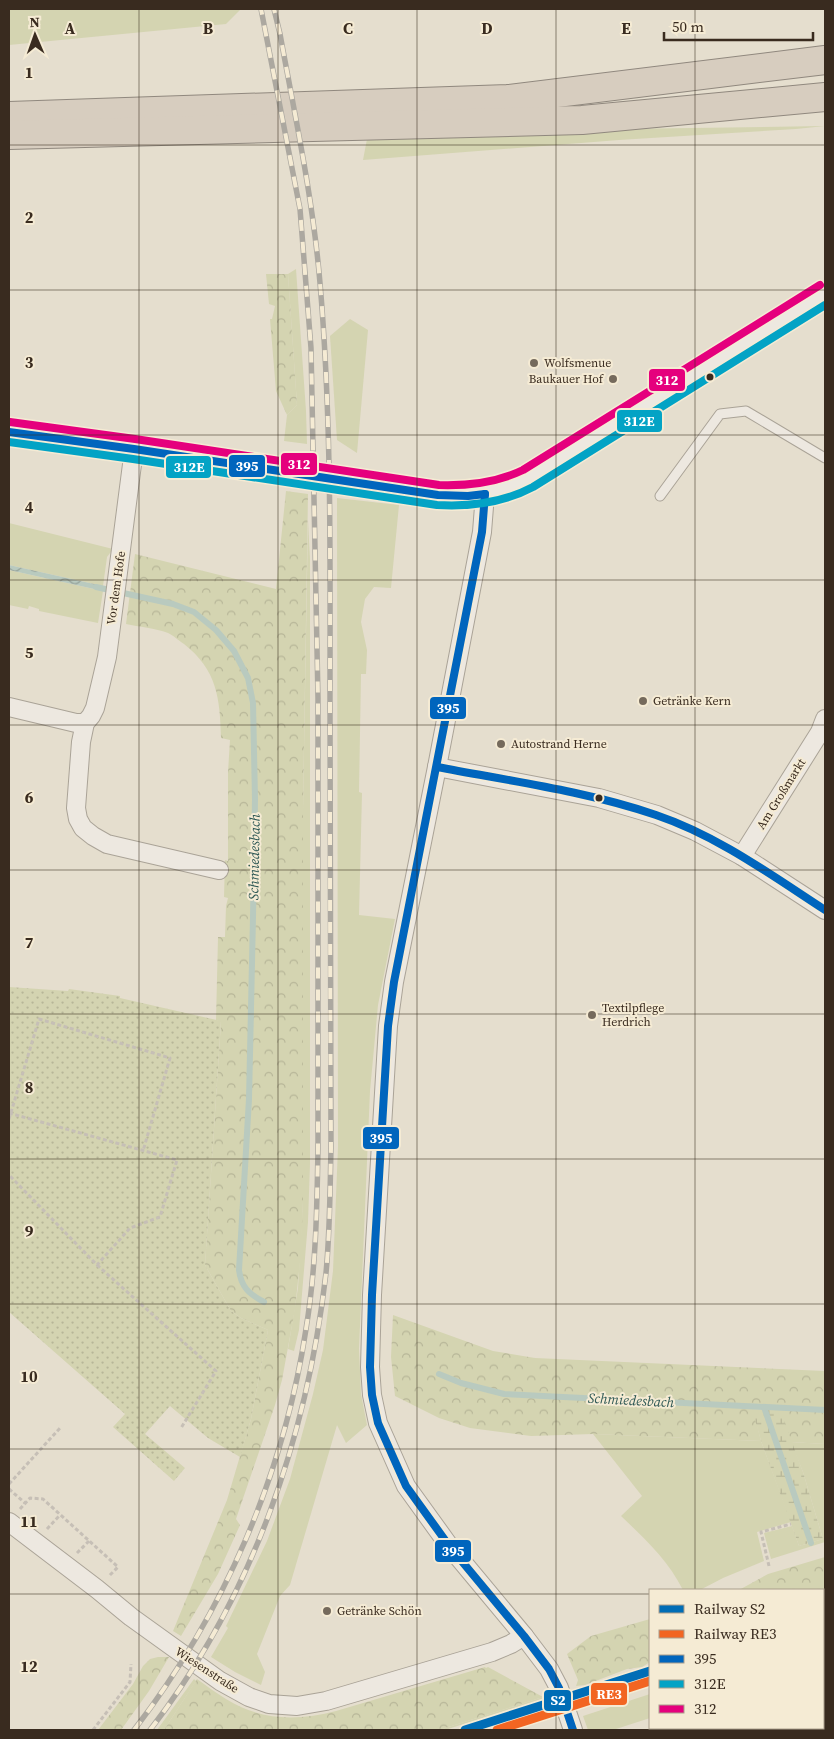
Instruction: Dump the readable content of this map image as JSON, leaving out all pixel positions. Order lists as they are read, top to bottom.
{
  "streets": {
    "street": ["Vor dem Hofe", "Am Großmarkt", "Wiesenstraße"]
  },
  "water": ["Schmiedesbach"],
  "places": [
    "Wolfsmenue",
    "Baukauer Hof",
    "Getränke Kern",
    "Autostrand Herne",
    "Textilpflege Herdrich",
    "Getränke Schön"
  ],
  "lines": [
    "transit line 312",
    "transit line 312E",
    "transit line 395",
    "rail line S2",
    "rail line RE3"
  ],
  "legend": [
    "Railway S2",
    "Railway RE3",
    "395",
    "312E",
    "312"
  ],
  "scale_bar": "50 m",
  "north": "top",
  "grid": {
    "columns": [
      "A",
      "B",
      "C",
      "D",
      "E"
    ],
    "rows": [
      "1",
      "2",
      "3",
      "4",
      "5",
      "6",
      "7",
      "8",
      "9",
      "10",
      "11",
      "12"
    ]
  }
}
